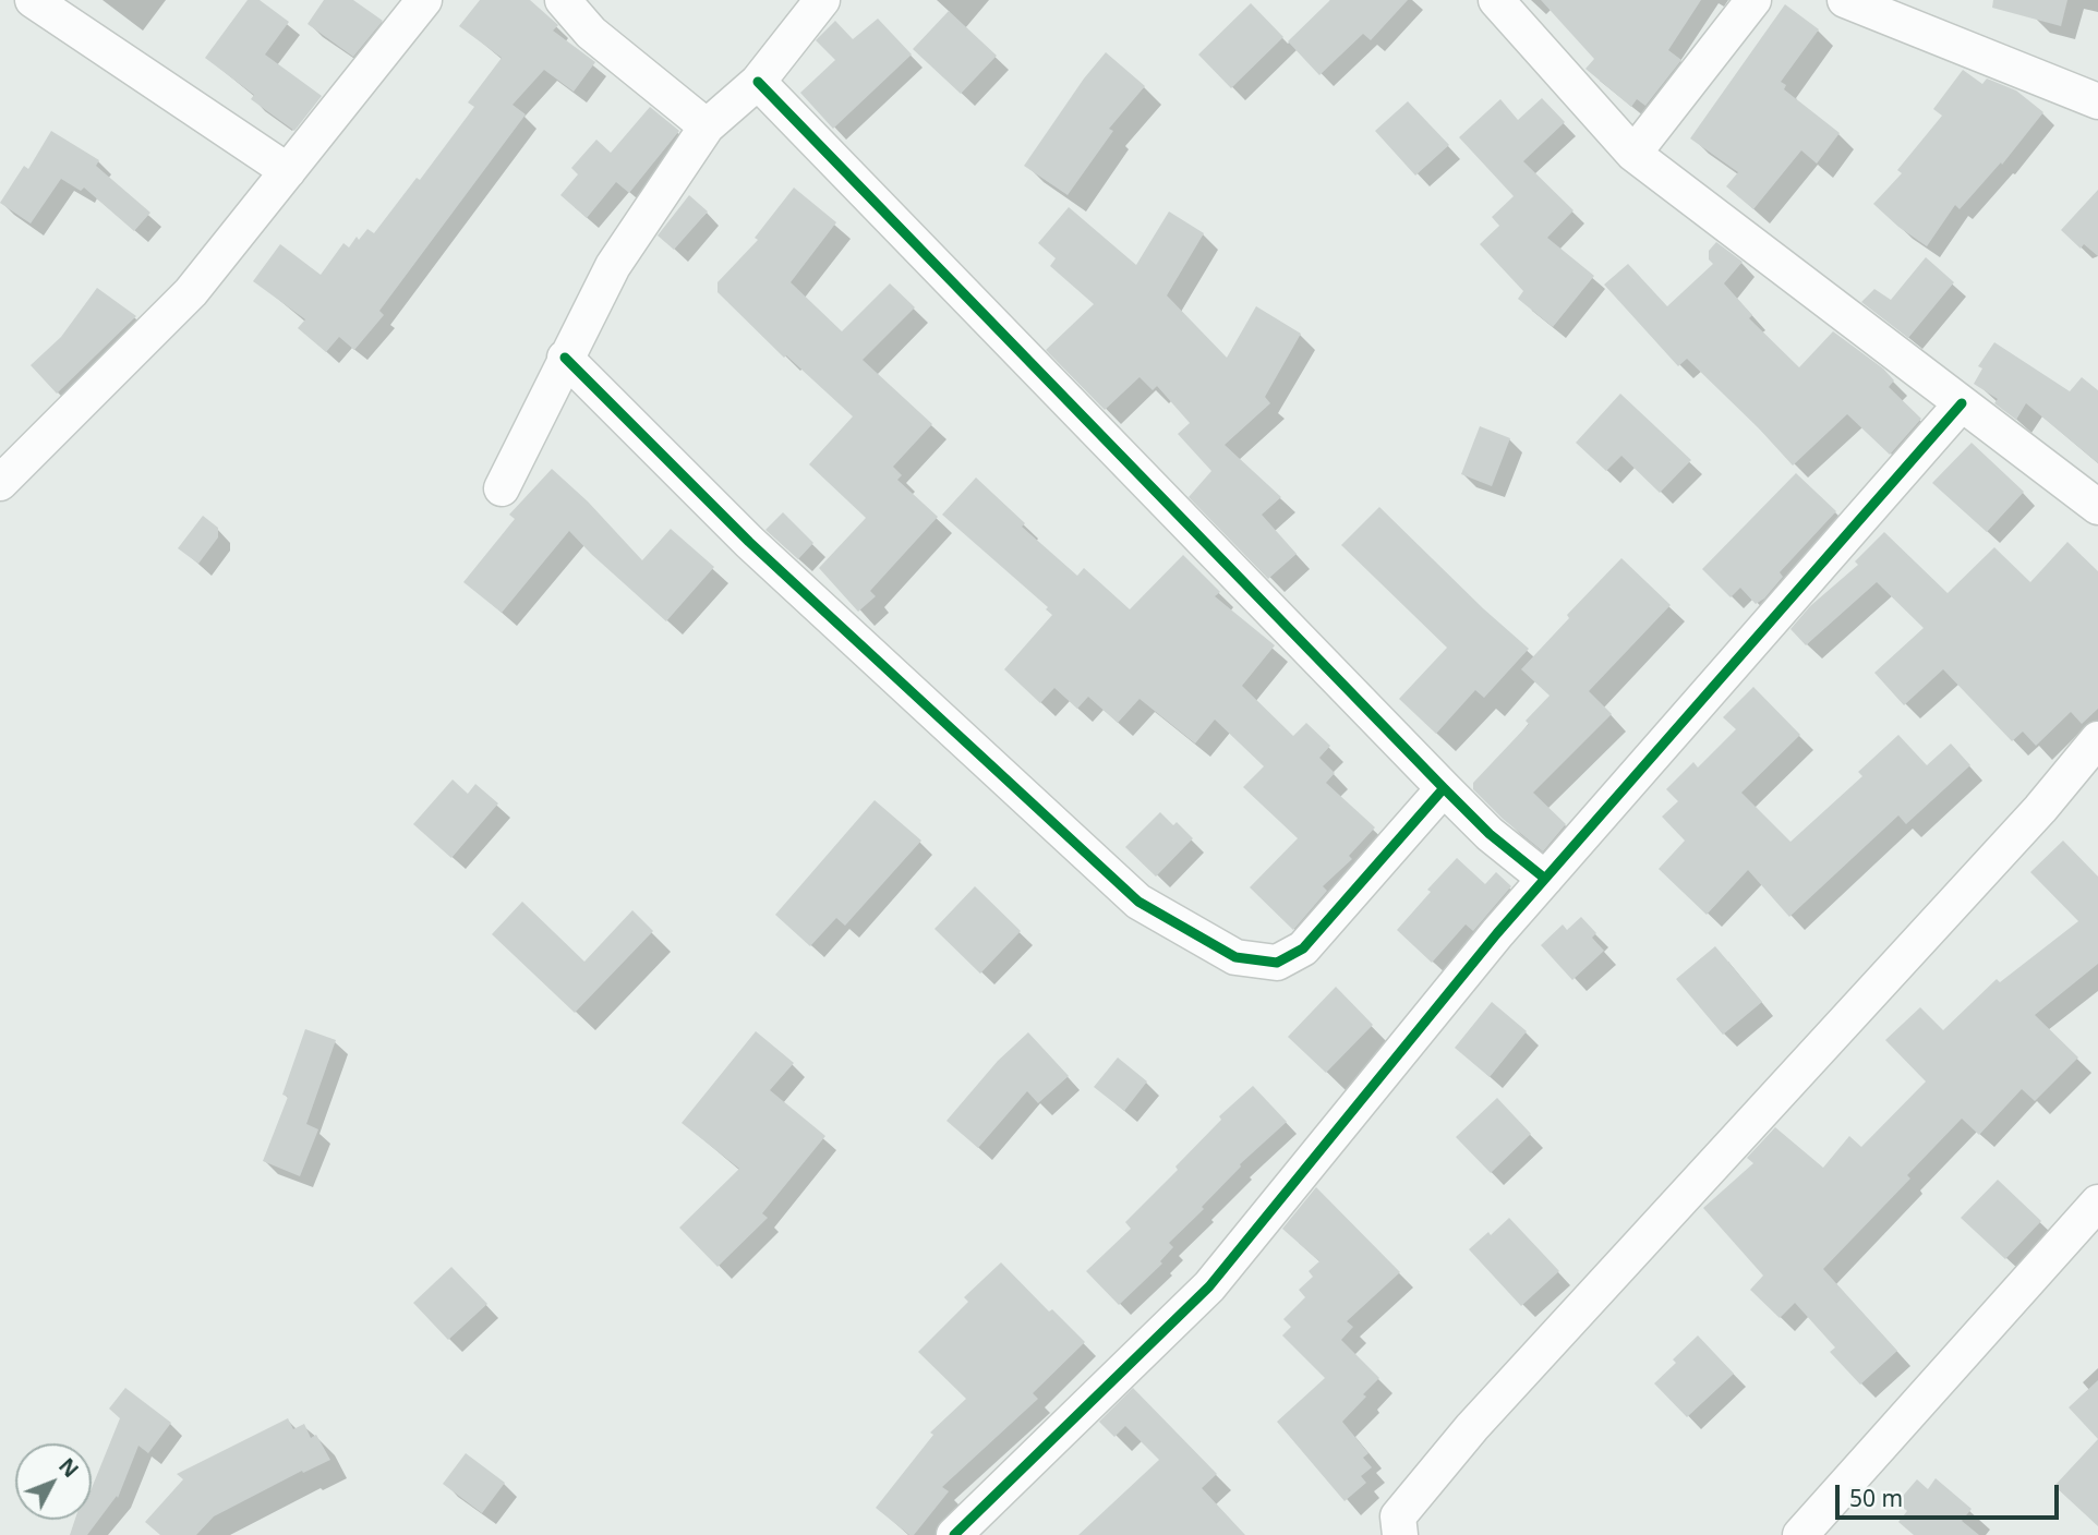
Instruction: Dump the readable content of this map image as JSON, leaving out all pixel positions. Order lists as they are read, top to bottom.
{
  "scale_bar": "50 m",
  "north": "top right"
}
